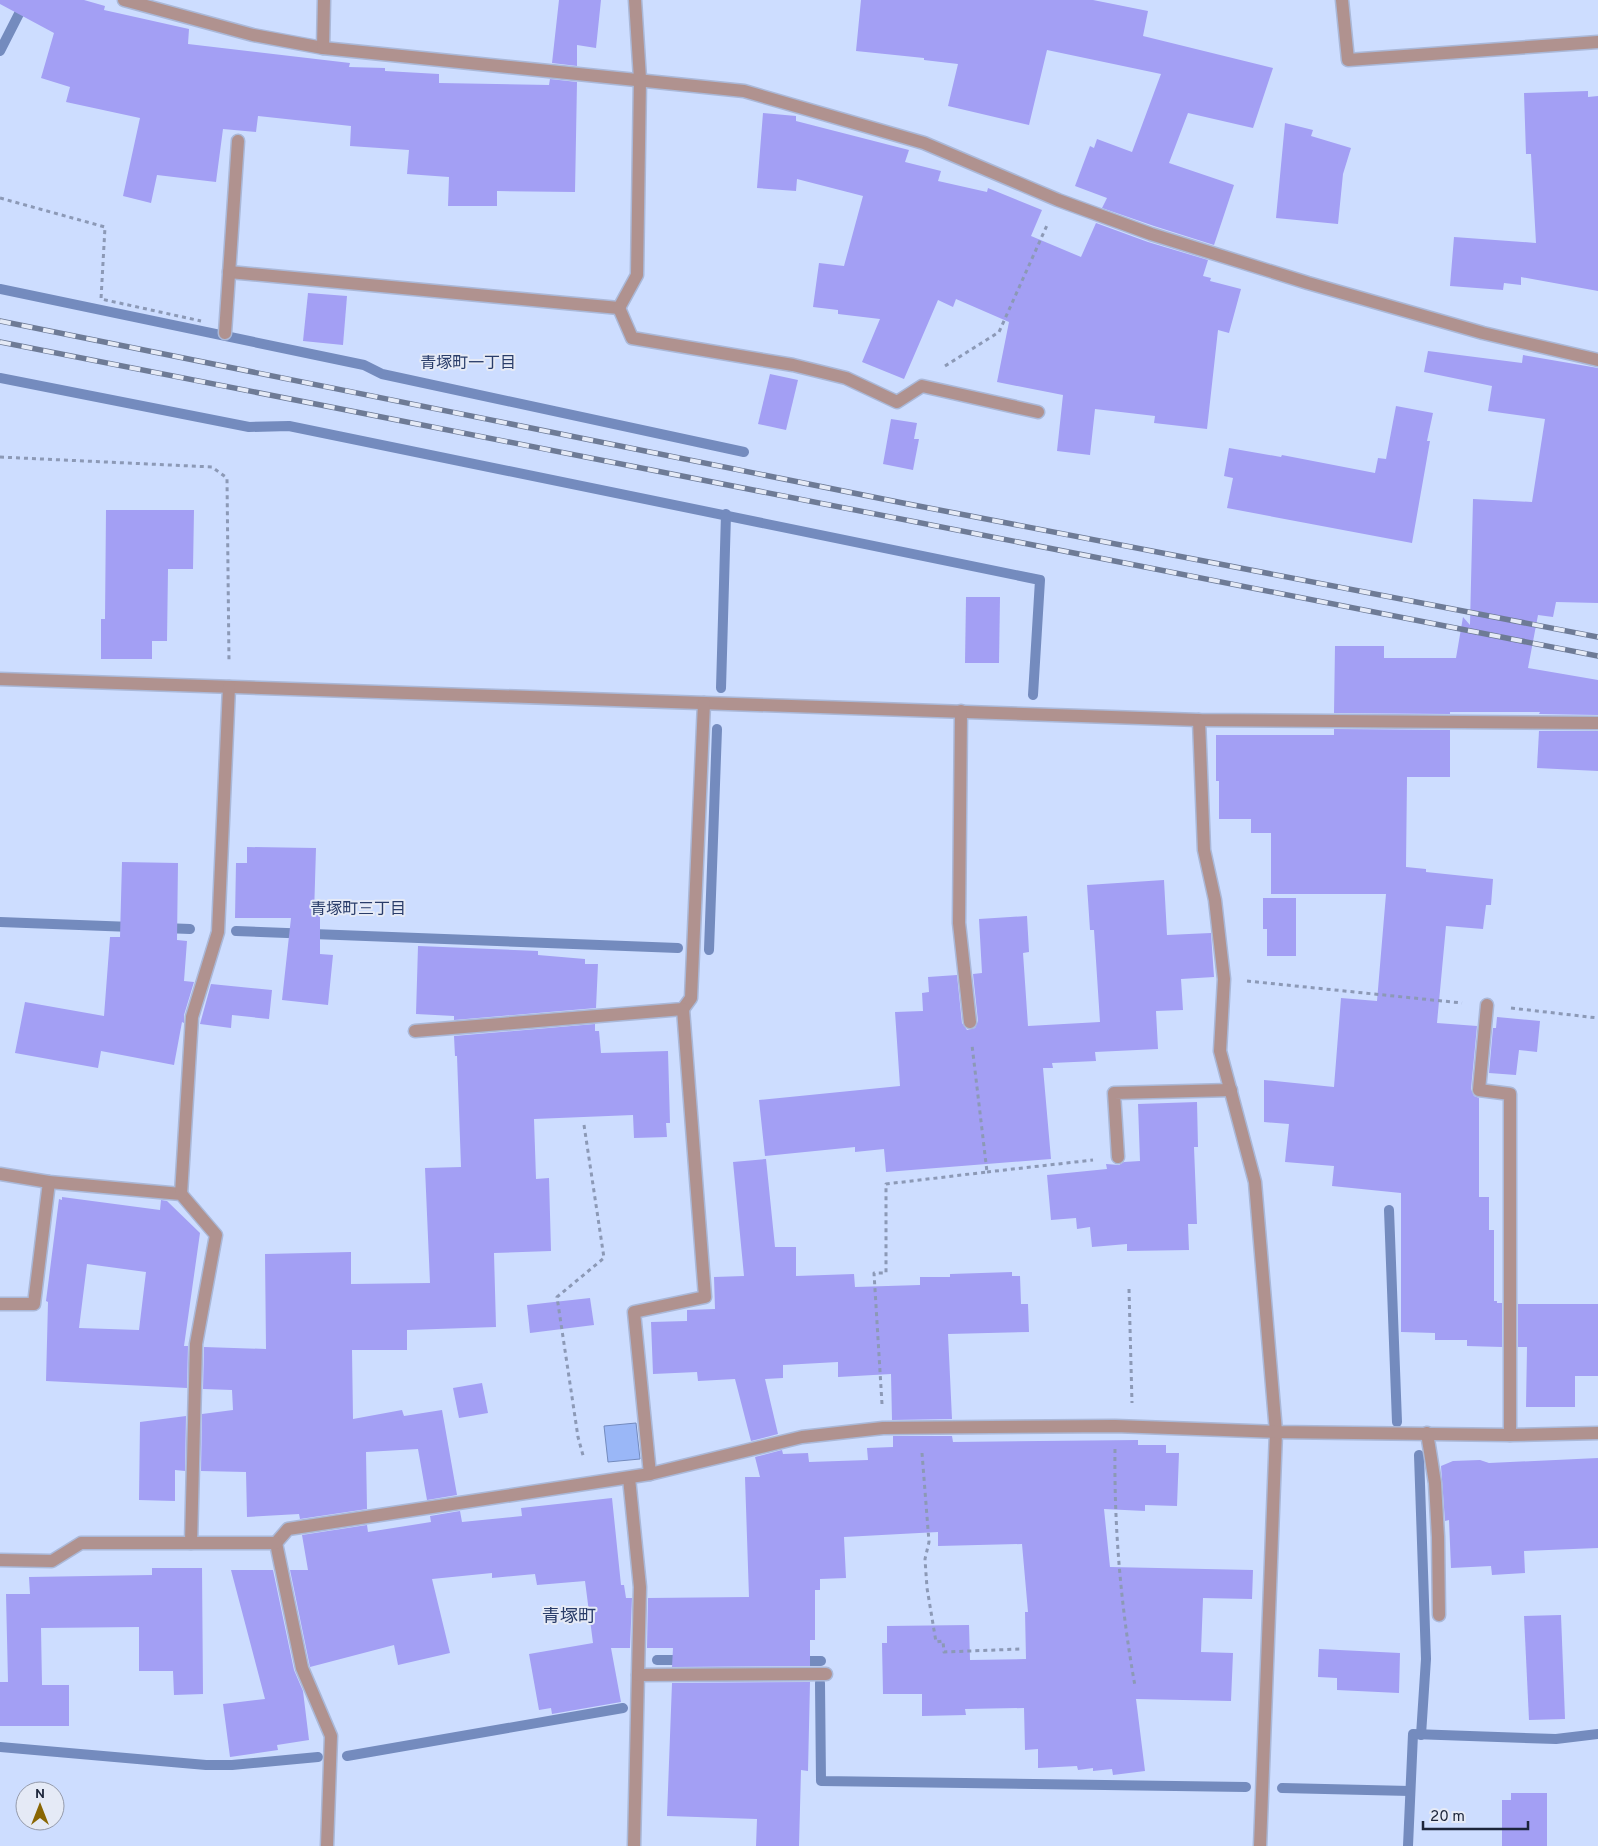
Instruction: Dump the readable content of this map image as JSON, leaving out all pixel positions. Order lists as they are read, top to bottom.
{
  "districts": ["青塚町一丁目", "青塚町三丁目", "青塚町"],
  "scale_bar": "20 m",
  "north": "top"
}
